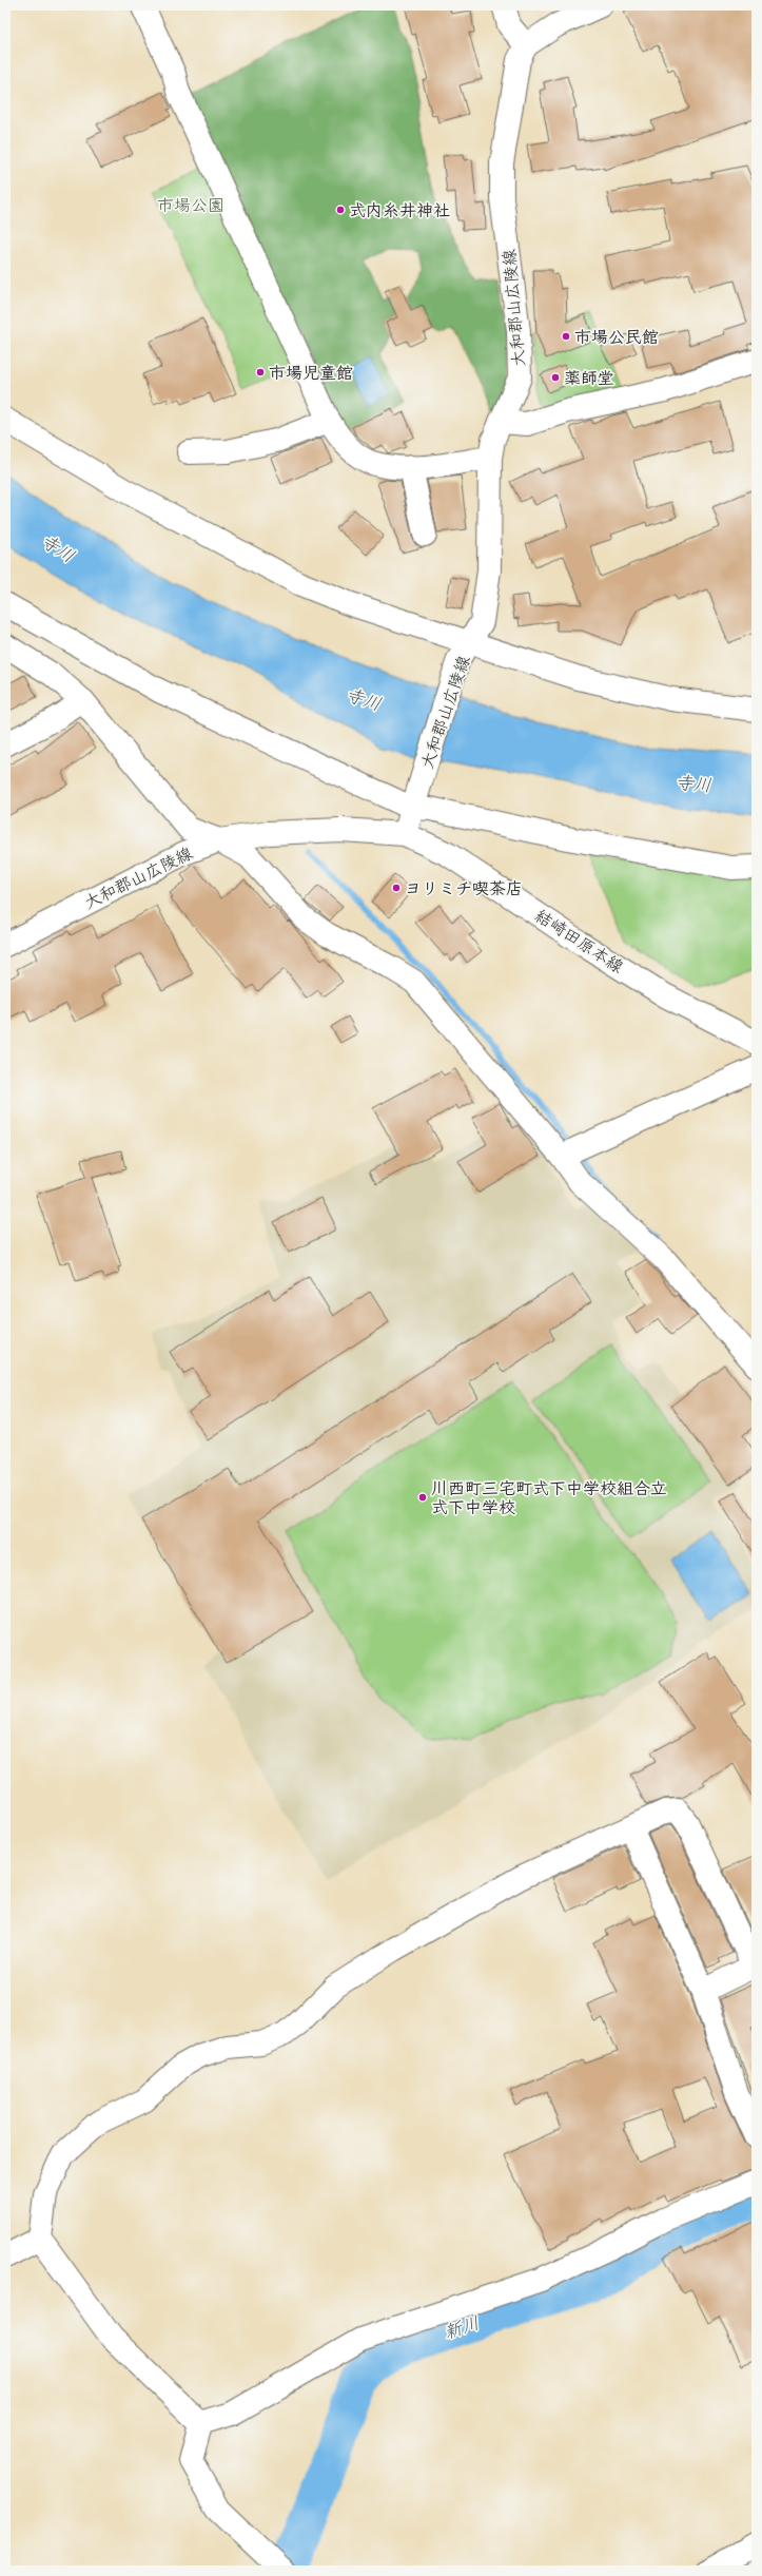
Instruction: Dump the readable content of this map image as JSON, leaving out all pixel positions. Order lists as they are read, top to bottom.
{
  "streets": {
    "street": ["大和郡山広陵線", "結崎田原本線"]
  },
  "crossings": [
    ["大和郡山広陵線", "結崎田原本線"]
  ],
  "water": ["寺川", "新川"],
  "parks": ["市場公園"],
  "places": [
    "式内糸井神社",
    "市場公民館",
    "市場児童館",
    "薬師堂",
    "ヨリミチ喫茶店",
    "川西町三宅町式下中学校組合立 式下中学校"
  ]
}
